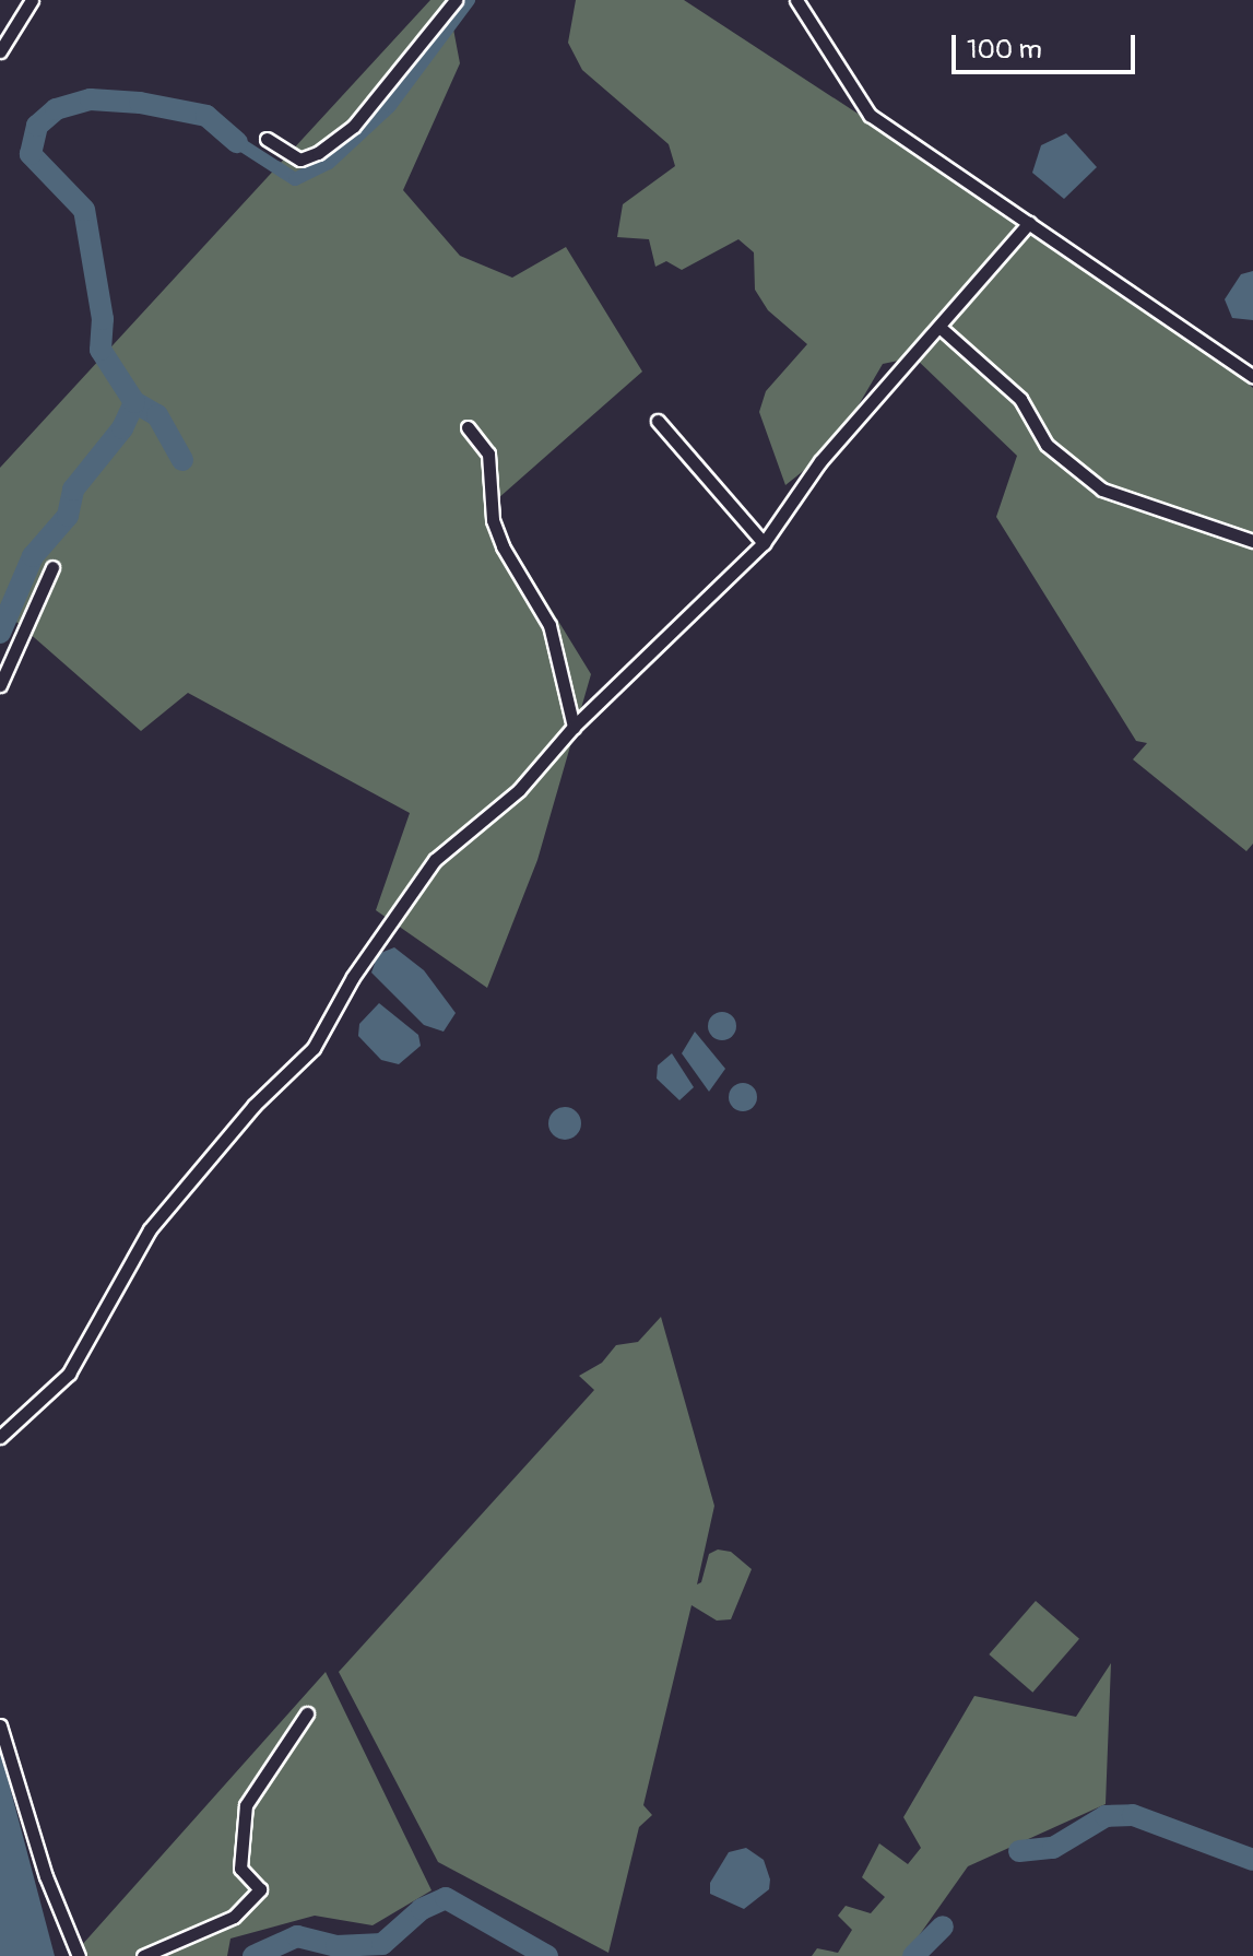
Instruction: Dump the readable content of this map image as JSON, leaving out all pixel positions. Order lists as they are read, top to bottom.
{
  "scale_bar": "100 m"
}
